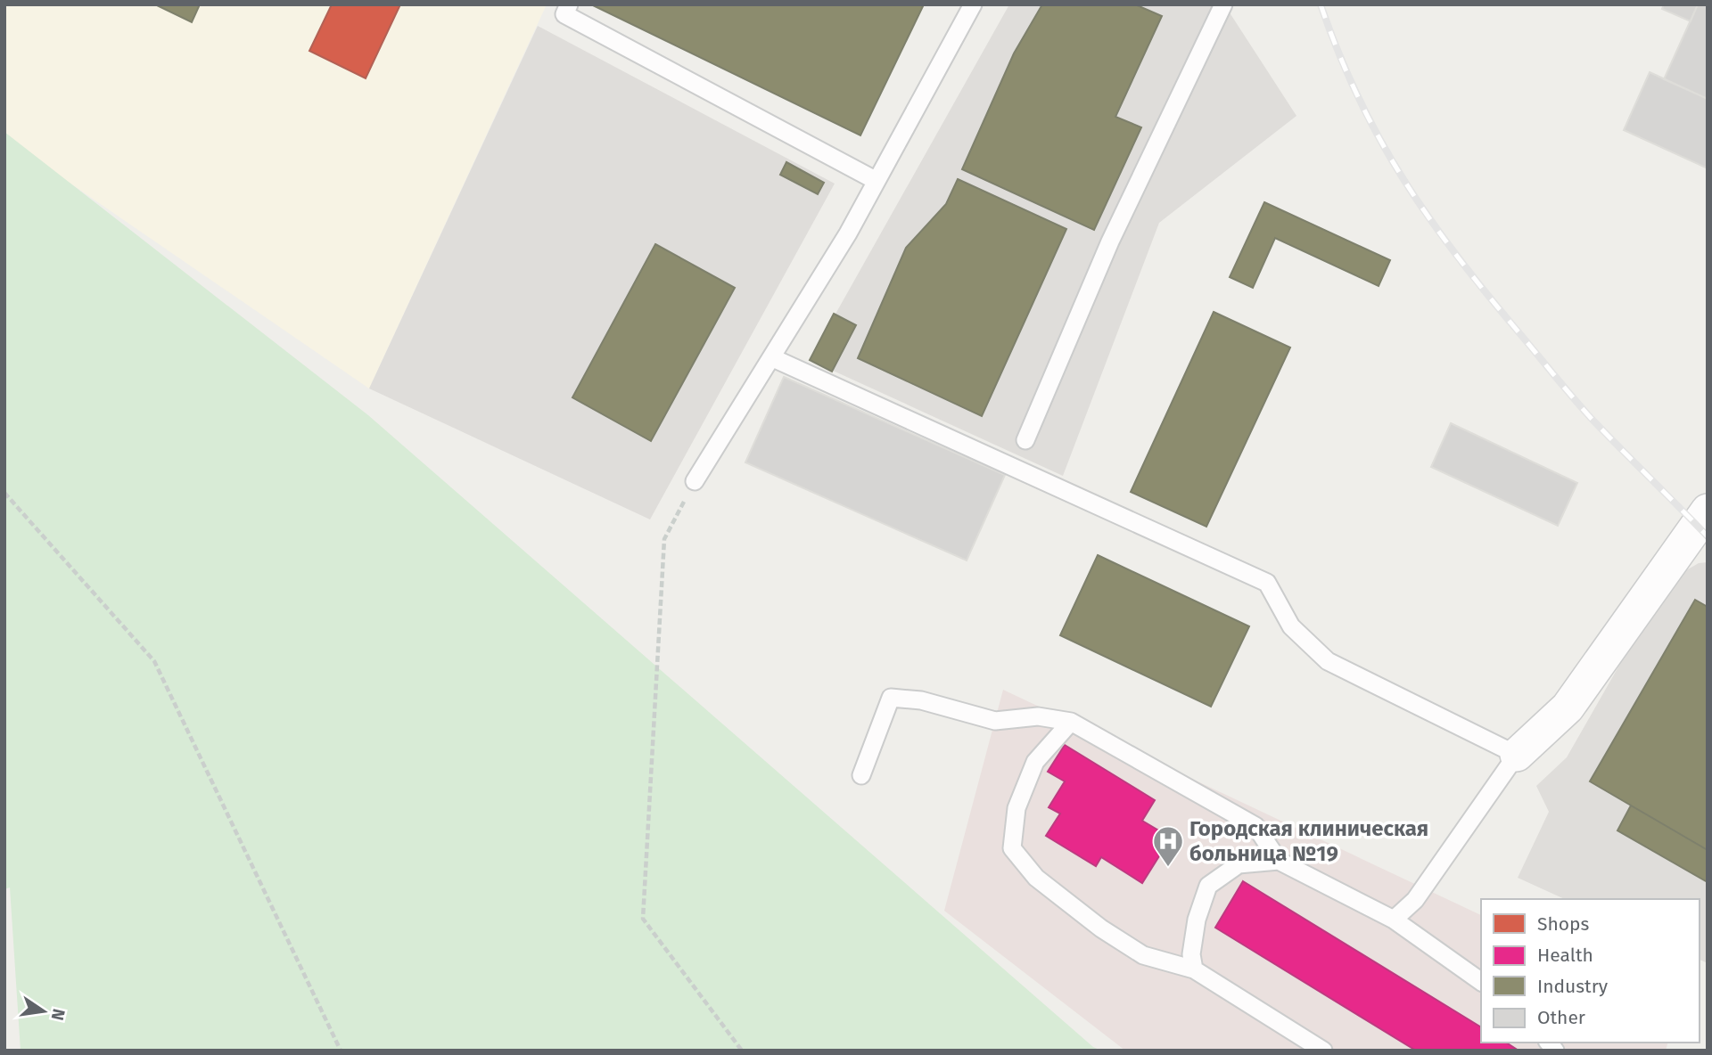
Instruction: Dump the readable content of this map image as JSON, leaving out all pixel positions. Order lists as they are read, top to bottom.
{
  "places": {
    "hospital": ["Городская клиническая больница №19"]
  },
  "legend": [
    "Shops",
    "Health",
    "Industry",
    "Other"
  ],
  "north": "right"
}
